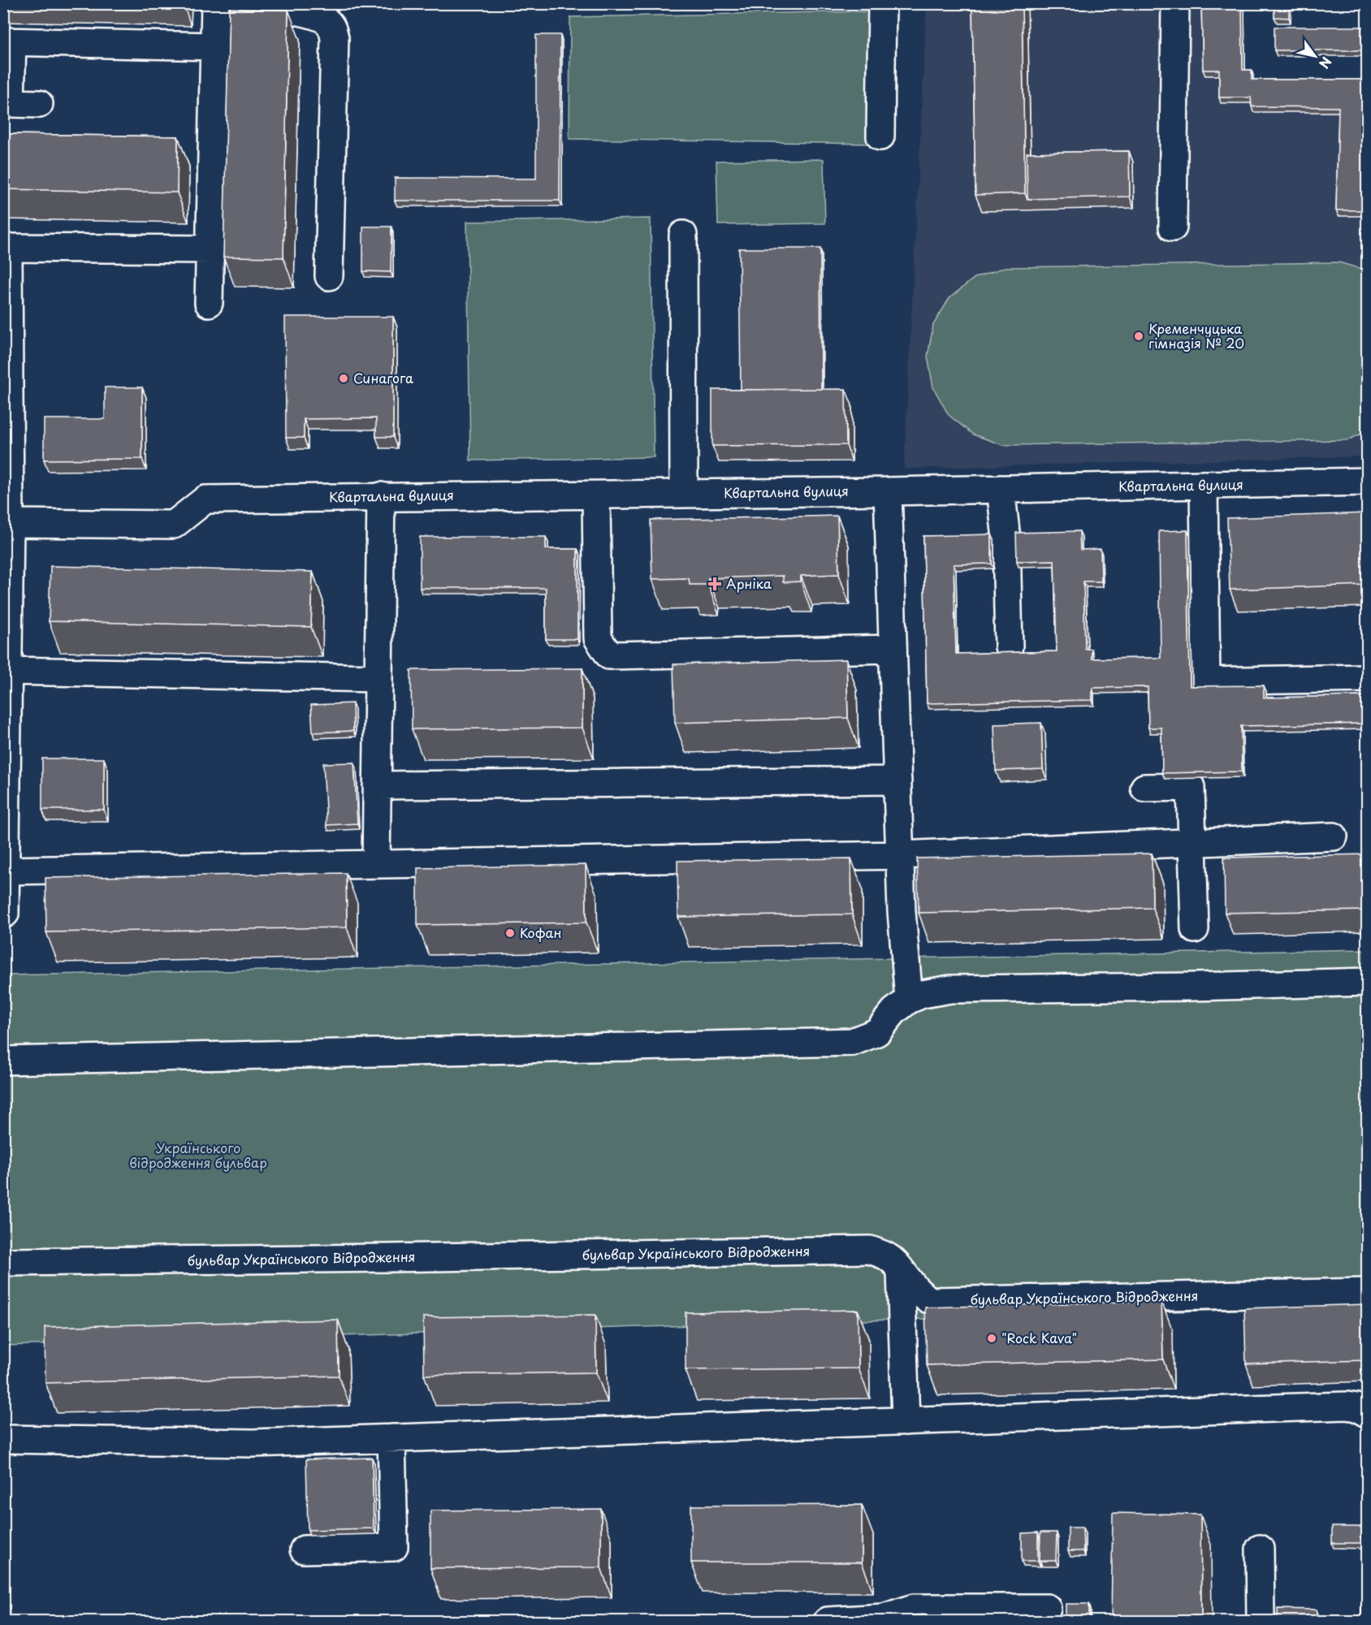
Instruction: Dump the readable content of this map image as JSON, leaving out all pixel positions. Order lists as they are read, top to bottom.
{
  "streets": {
    "street": ["Квартальна вулиця", "бульвар Українського Відродження"]
  },
  "parks": ["Українського відродження бульвар"],
  "places": {
    "other": [
      "Кременчуцька гімназія № 20",
      "Синагога",
      "Кофан",
      "\"Rock Kava\""
    ],
    "health": ["Арніка"]
  },
  "north": "bottom right"
}
